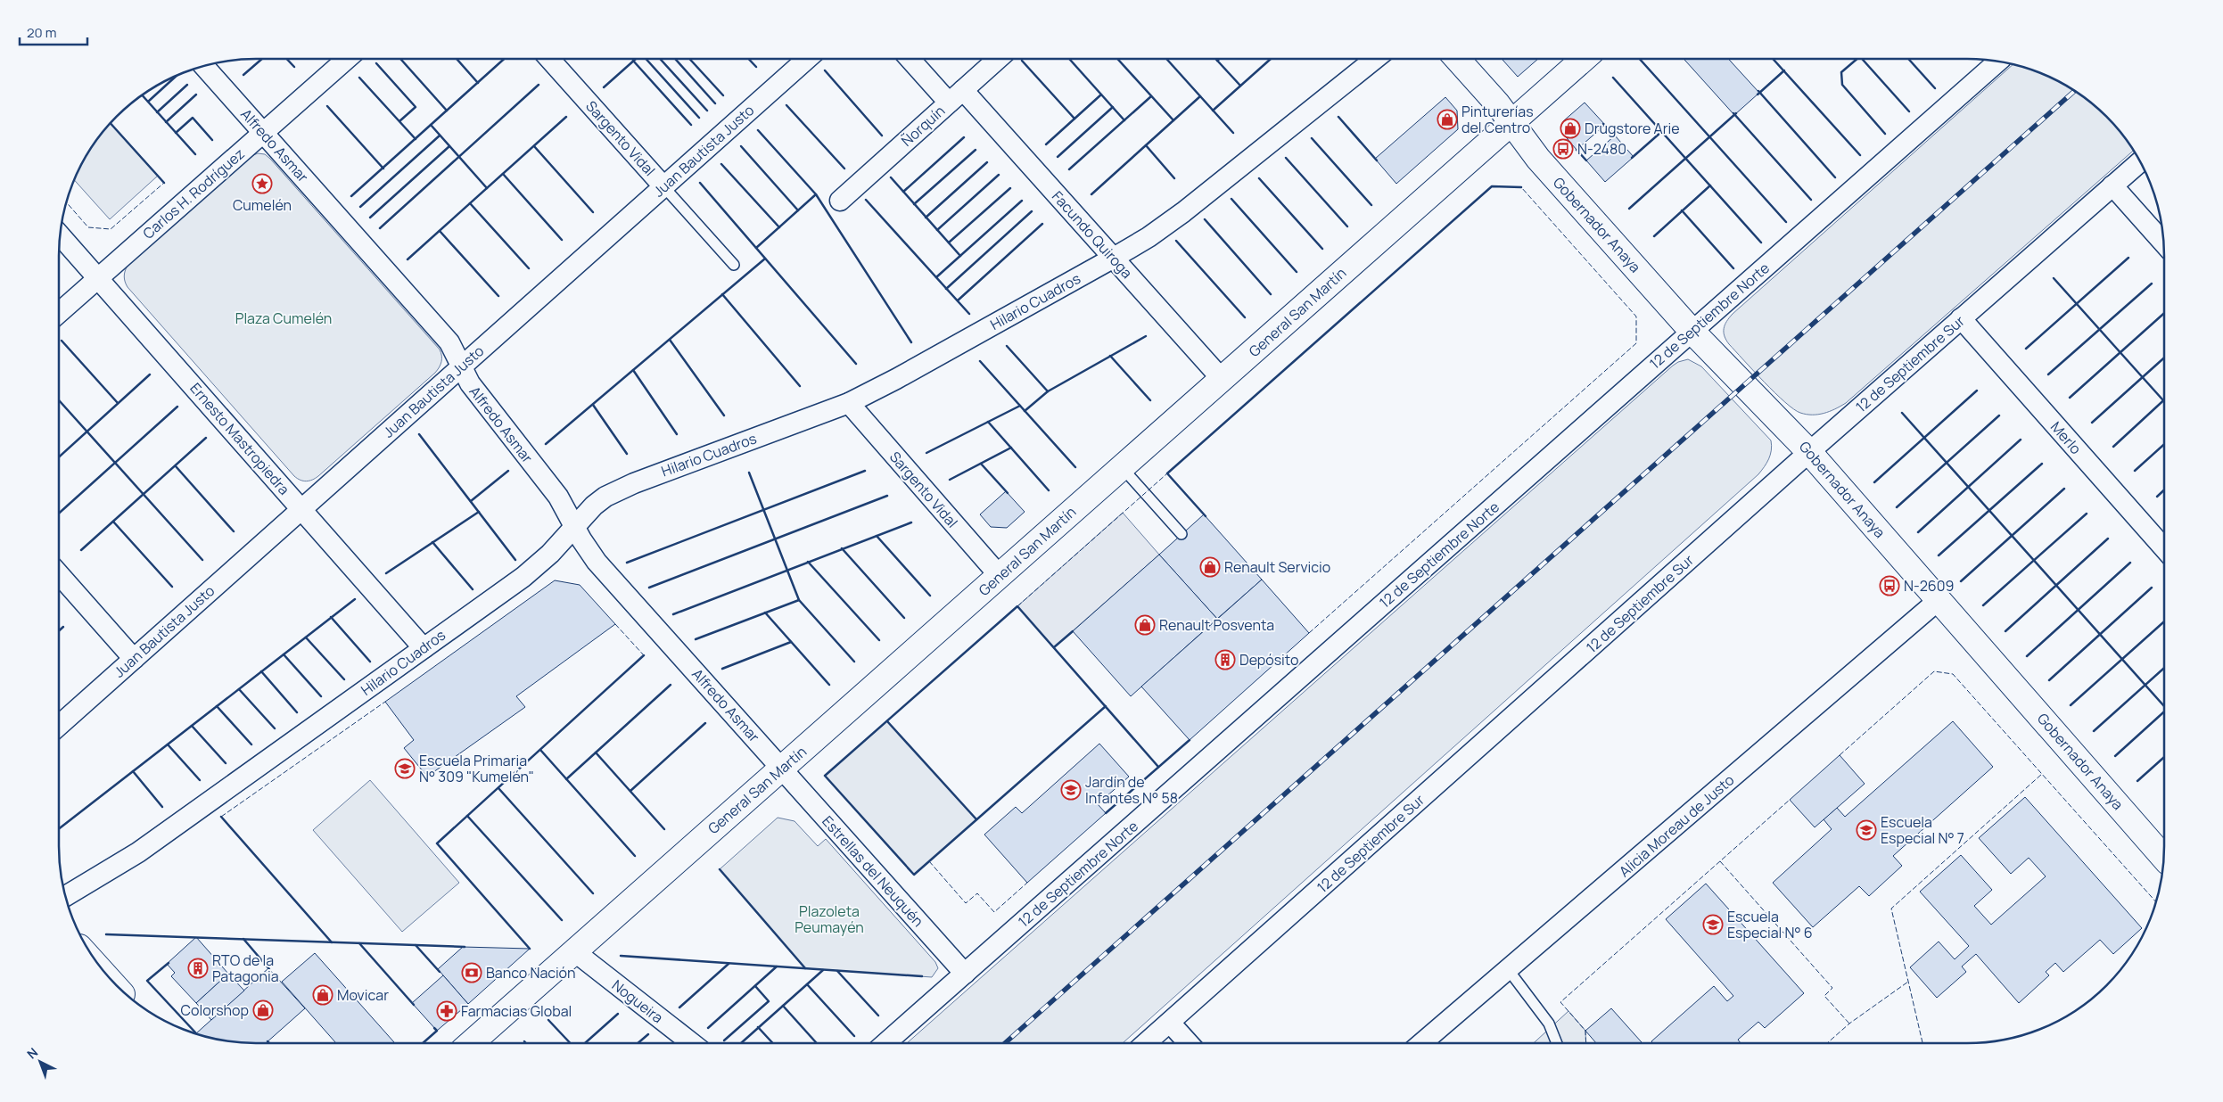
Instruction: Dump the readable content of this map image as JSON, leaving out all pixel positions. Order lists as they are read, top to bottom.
{
  "streets": {
    "main road": ["Gobernador Anaya", "General San Martín"],
    "street": [
      "Ñorquín",
      "Sargento Vidal",
      "Alfredo Asmar",
      "Juan Bautista Justo",
      "Carlos H. Rodríguez",
      "Facundo Quiroga",
      "Hilario Cuadros",
      "12 de Septiembre Norte",
      "12 de Septiembre Sur",
      "Merlo",
      "Ernesto Mastropiedra",
      "Alicia Moreau de Justo",
      "Estrellas del Neuquén",
      "Nogueira"
    ]
  },
  "crossings": [
    ["Ñorquín", "Facundo Quiroga"],
    ["Sargento Vidal", "Juan Bautista Justo"],
    ["Sargento Vidal", "Hilario Cuadros"],
    ["Sargento Vidal", "General San Martín"],
    ["Alfredo Asmar", "Juan Bautista Justo"],
    ["Alfredo Asmar", "Carlos H. Rodríguez"],
    ["Alfredo Asmar", "Hilario Cuadros"],
    ["Alfredo Asmar", "General San Martín"],
    ["Alfredo Asmar", "Estrellas del Neuquén"],
    ["Juan Bautista Justo", "Ernesto Mastropiedra"],
    ["Carlos H. Rodríguez", "Ernesto Mastropiedra"],
    ["Gobernador Anaya", "General San Martín"],
    ["Gobernador Anaya", "12 de Septiembre Norte"],
    ["Gobernador Anaya", "12 de Septiembre Sur"],
    ["Gobernador Anaya", "Alicia Moreau de Justo"],
    ["Facundo Quiroga", "Hilario Cuadros"],
    ["Facundo Quiroga", "General San Martín"],
    ["Hilario Cuadros", "Ernesto Mastropiedra"],
    ["General San Martín", "Estrellas del Neuquén"],
    ["General San Martín", "Nogueira"],
    ["12 de Septiembre Norte", "Estrellas del Neuquén"],
    ["12 de Septiembre Sur", "Merlo"]
  ],
  "parks": ["Plaza Cumelén", "Plazoleta Peumayén"],
  "places": {
    "shop": [
      "Pinturerías del Centro",
      "Drugstore Arie",
      "Renault Servicio",
      "Renault Posventa",
      "Movicar",
      "Colorshop"
    ],
    "bus stop": ["N-2480", "N-2609"],
    "place": ["Cumelén"],
    "building": ["Depósito", "RTO de la Patagonia"],
    "school or university": [
      "Escuela Primaria N° 309 \"Kumelén\"",
      "Jardín de Infantes N° 58",
      "Escuela Especial N° 7",
      "Escuela Especial N° 6"
    ],
    "bank": ["Banco Nación"],
    "pharmacy": ["Farmacias Global"]
  },
  "scale_bar": "20 m",
  "north": "top left"
}
